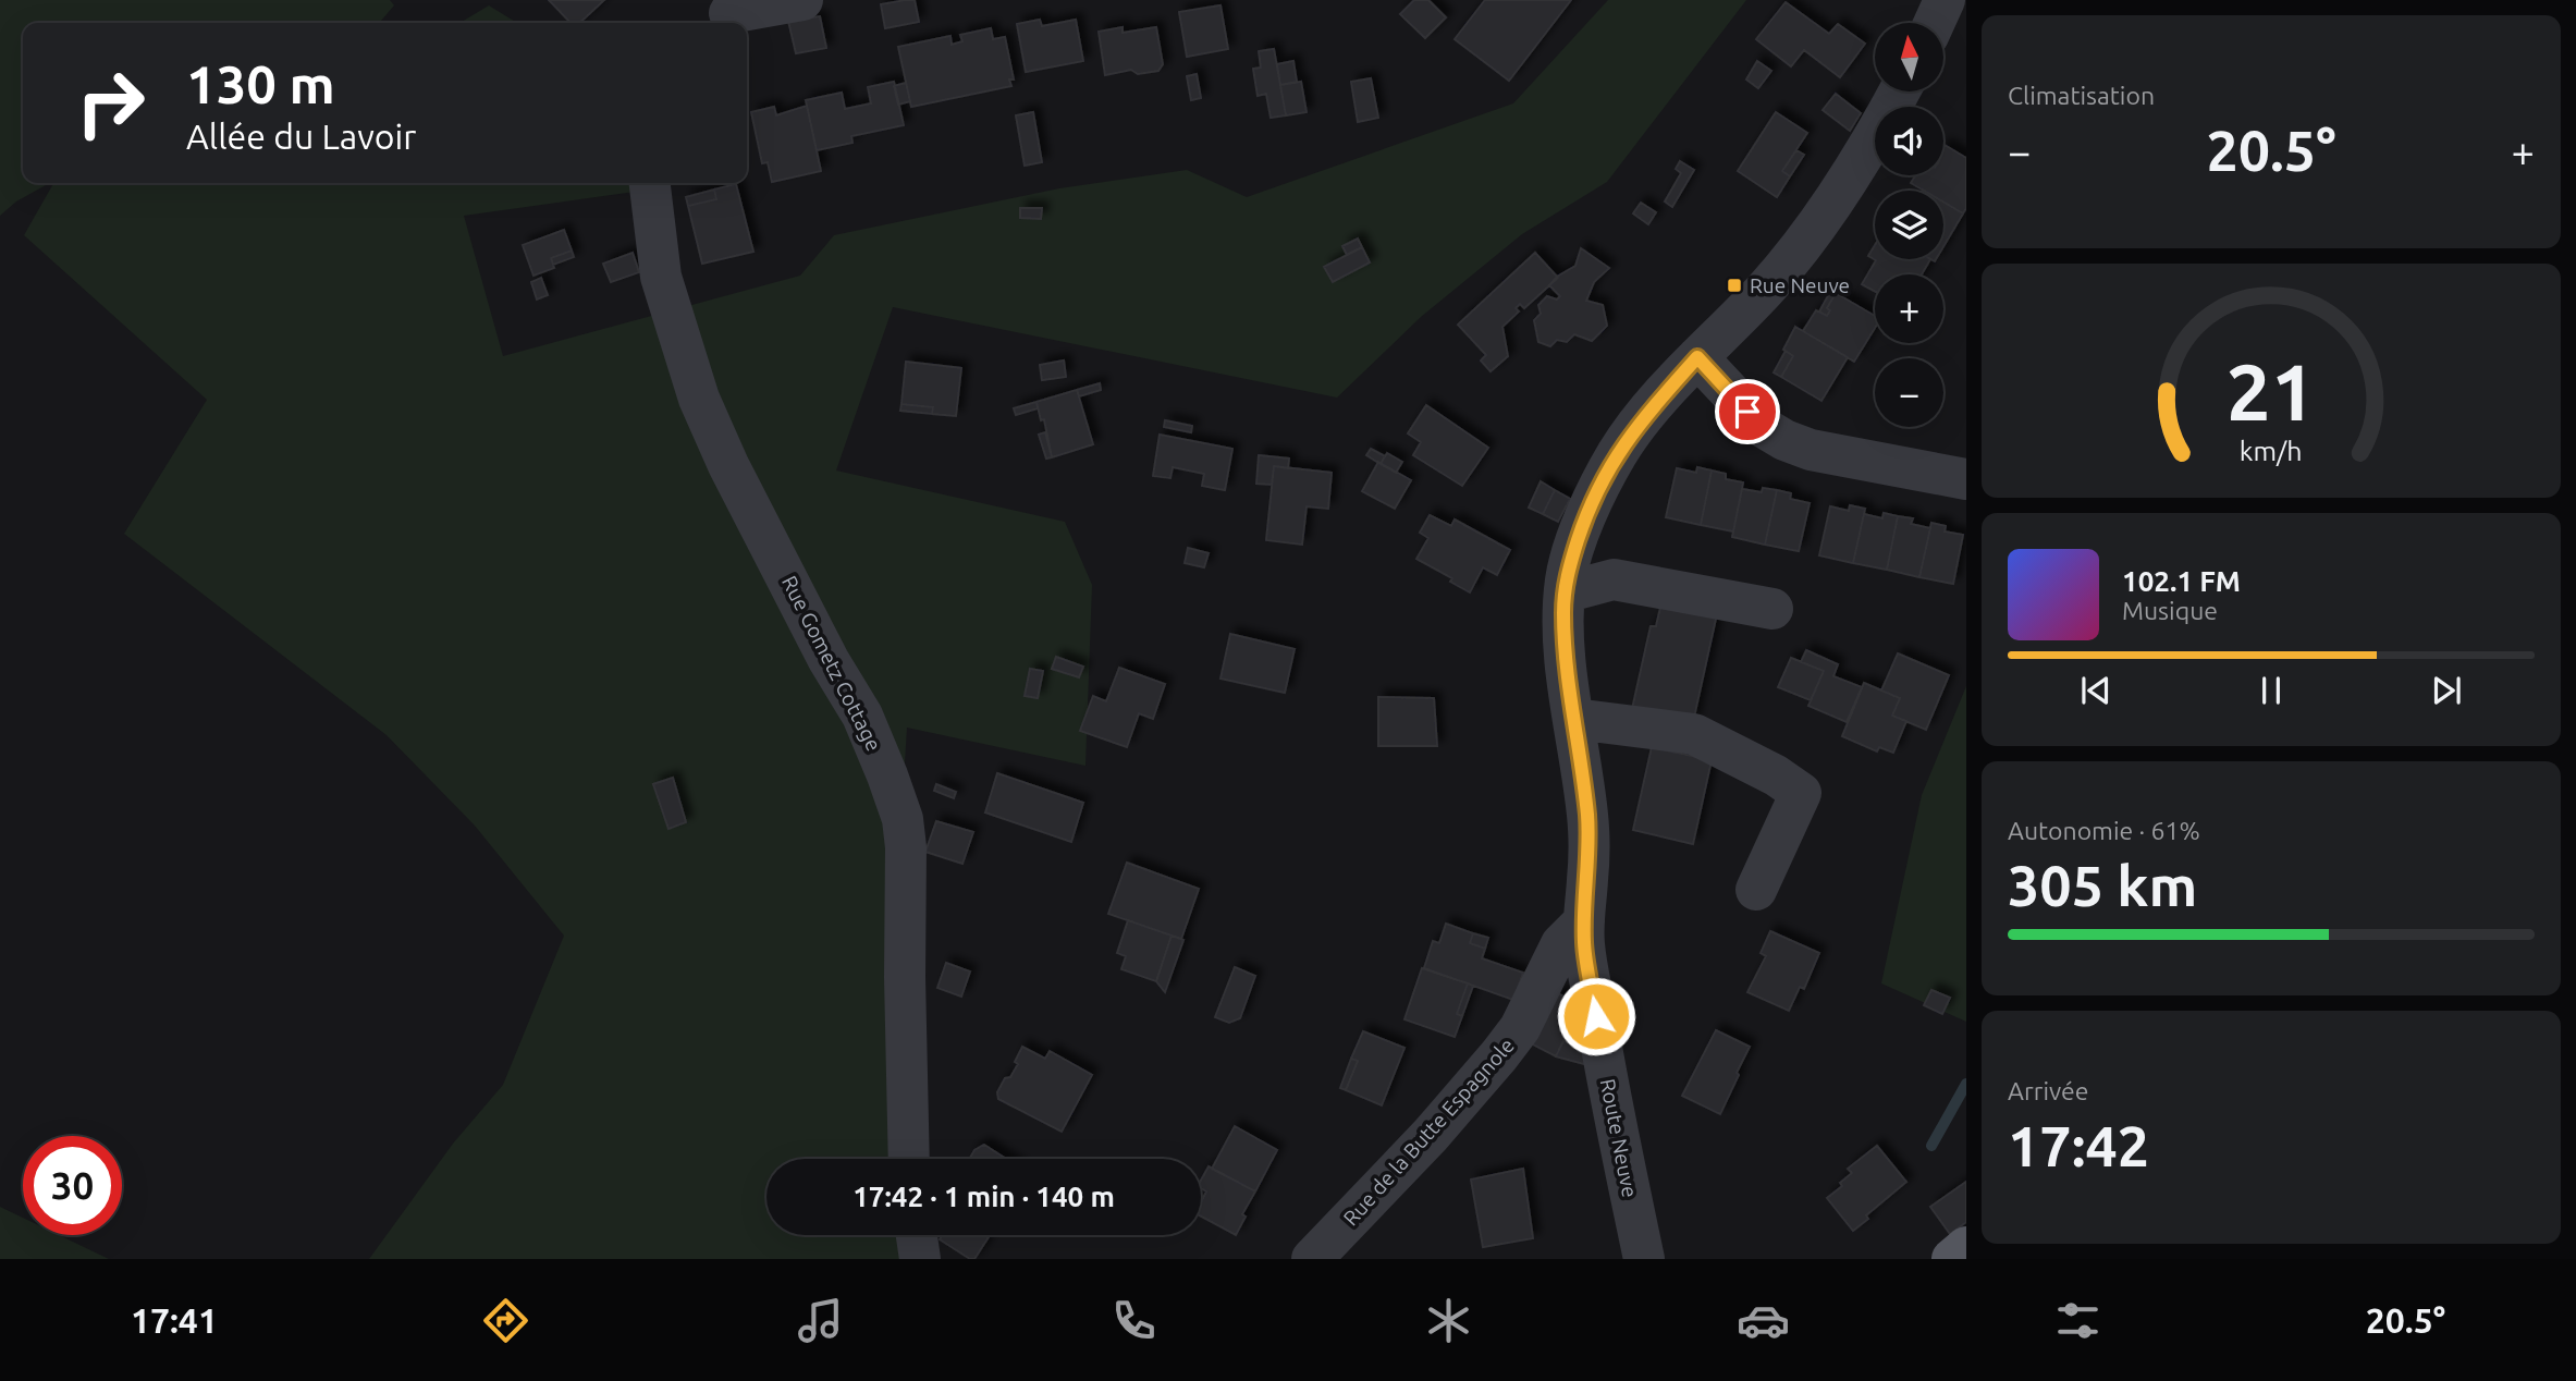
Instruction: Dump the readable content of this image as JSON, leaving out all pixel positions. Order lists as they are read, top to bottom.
{
  "streets": {
    "street": ["Rue Gometz Cottage", "Rue de la Butte Espagnole", "Route Neuve"]
  },
  "crossings": [
    ["Rue de la Butte Espagnole", "Route Neuve"]
  ],
  "places": {
    "transit": ["Rue Neuve"]
  },
  "north": "top",
  "page": {
    "tile": [
      "Climatisation",
      ["Autonomie · 61%", "305 km"],
      ["Arrivée", "17:42"]
    ],
    "map_buttons": ["+", "−"],
    "turn": ["130 m", "Allée du Lavoir"],
    "heat": ["−", "20.5°", "+"],
    "song": ["102.1 FM", "Musique"],
    "limit": "30",
    "trip": "17:42 · 1 min · 140 m",
    "tabs": ["17:41", "20.5°"],
    "gauge": ["21", "km/h"]
  }
}
